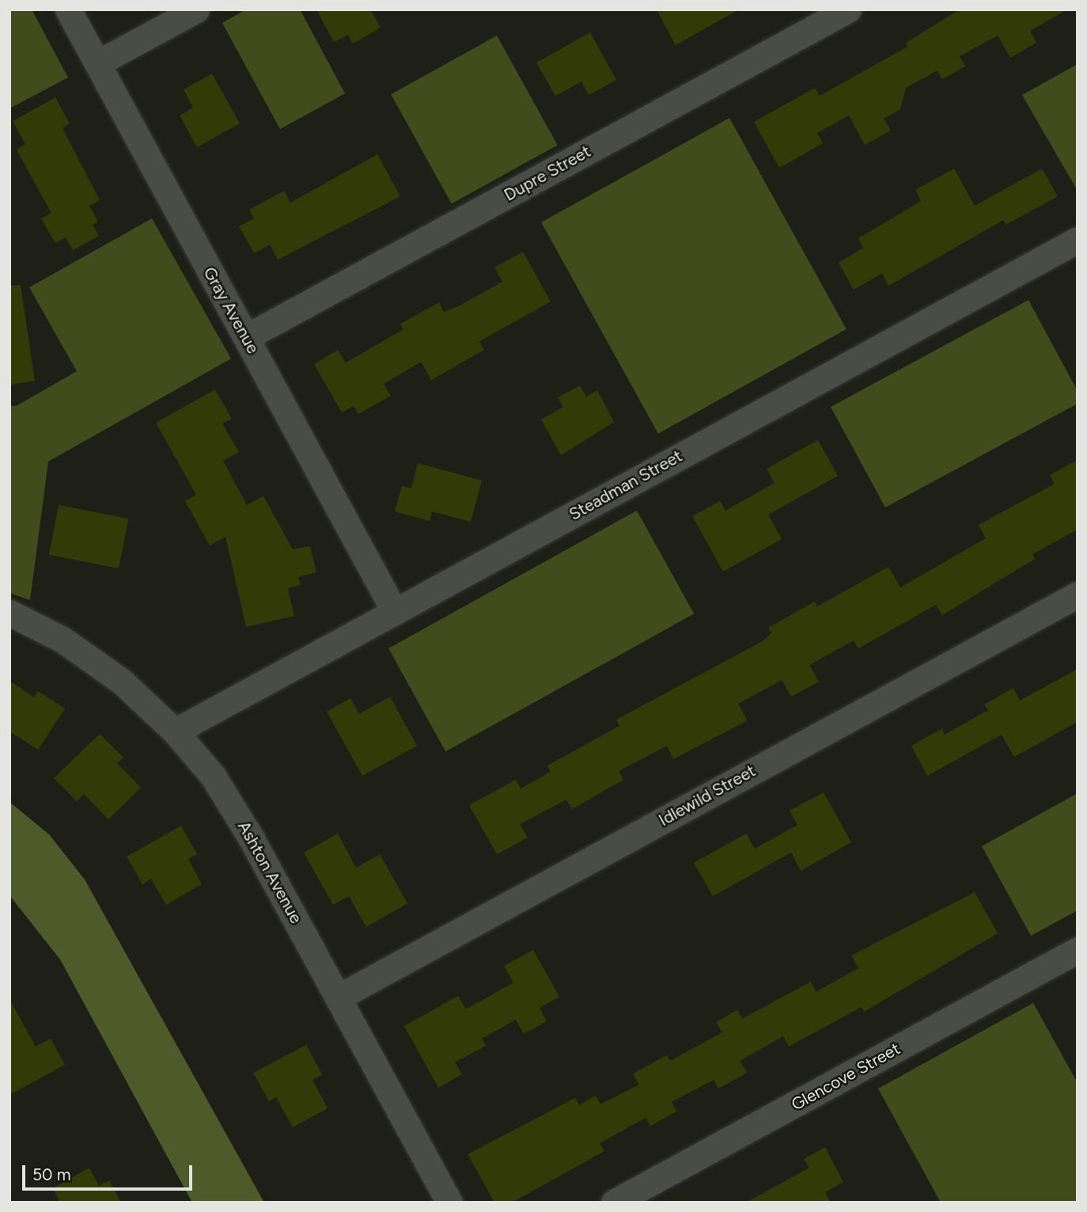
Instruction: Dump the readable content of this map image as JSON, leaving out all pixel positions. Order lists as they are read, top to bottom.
{
  "streets": {
    "street": [
      "Dupre Street",
      "Gray Avenue",
      "Steadman Street",
      "Idlewild Street",
      "Ashton Avenue",
      "Glencove Street"
    ]
  },
  "crossings": [
    ["Dupre Street", "Gray Avenue"],
    ["Gray Avenue", "Steadman Street"],
    ["Steadman Street", "Ashton Avenue"],
    ["Idlewild Street", "Ashton Avenue"]
  ],
  "scale_bar": "50 m"
}
